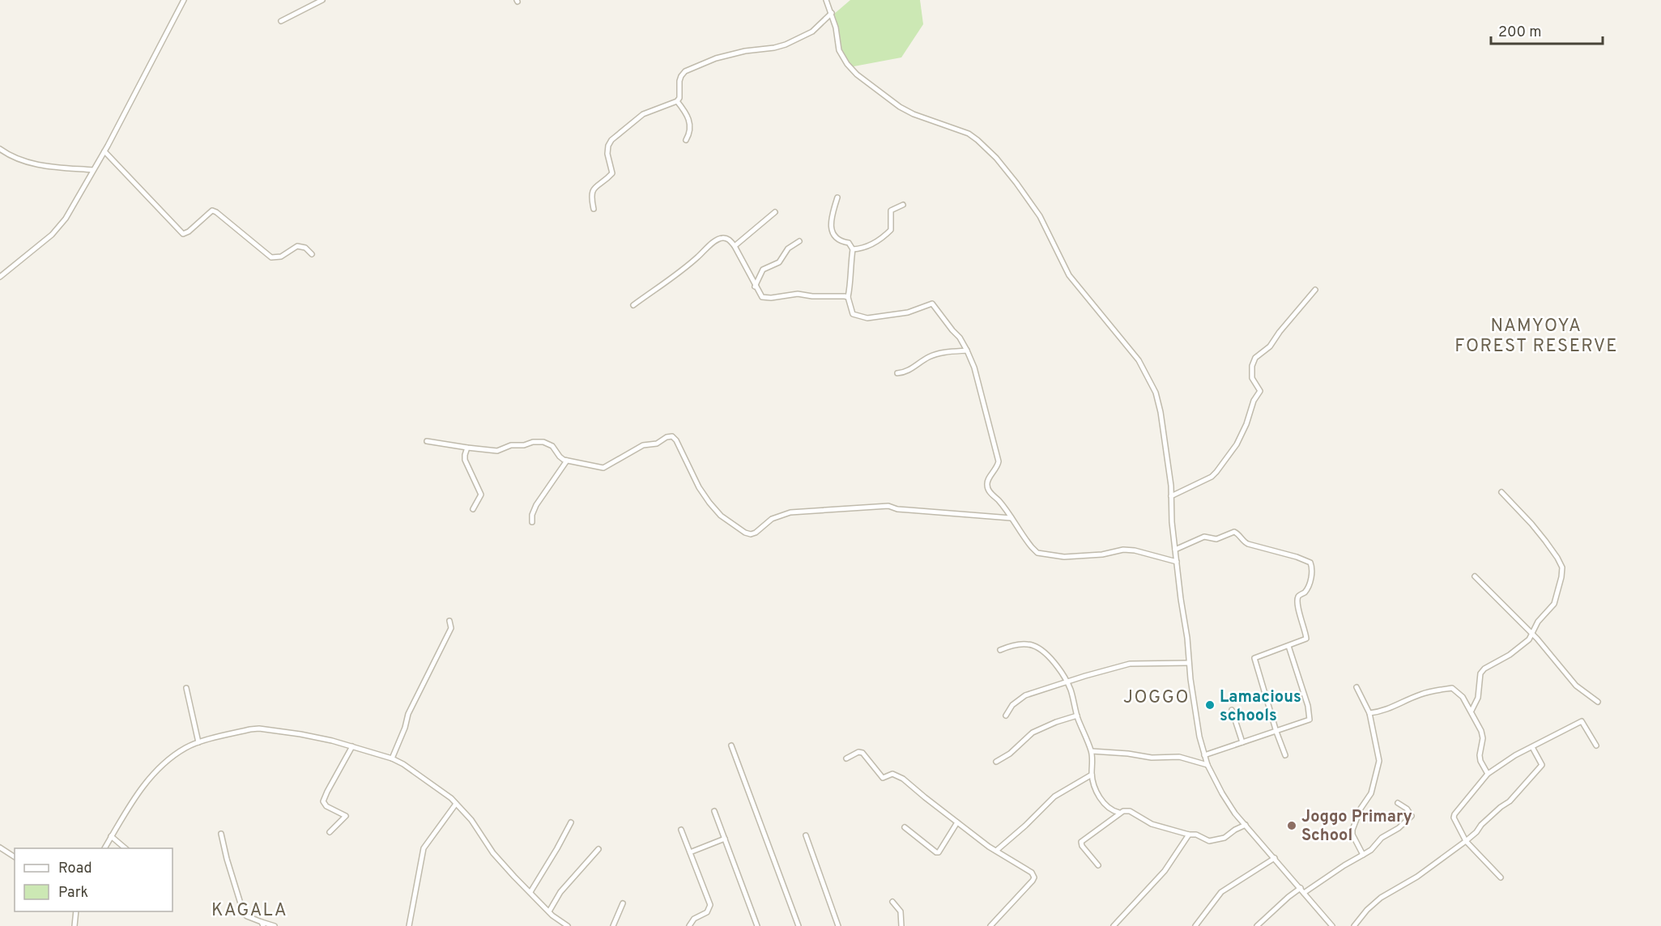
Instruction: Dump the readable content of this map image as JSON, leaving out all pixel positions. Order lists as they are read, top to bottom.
{
  "districts": ["NAMYOYA FOREST RESERVE", "JOGGO", "KAGALA"],
  "places": ["Lamacious schools", "Joggo Primary School"],
  "legend": ["Road", "Park"],
  "scale_bar": "200 m"
}
